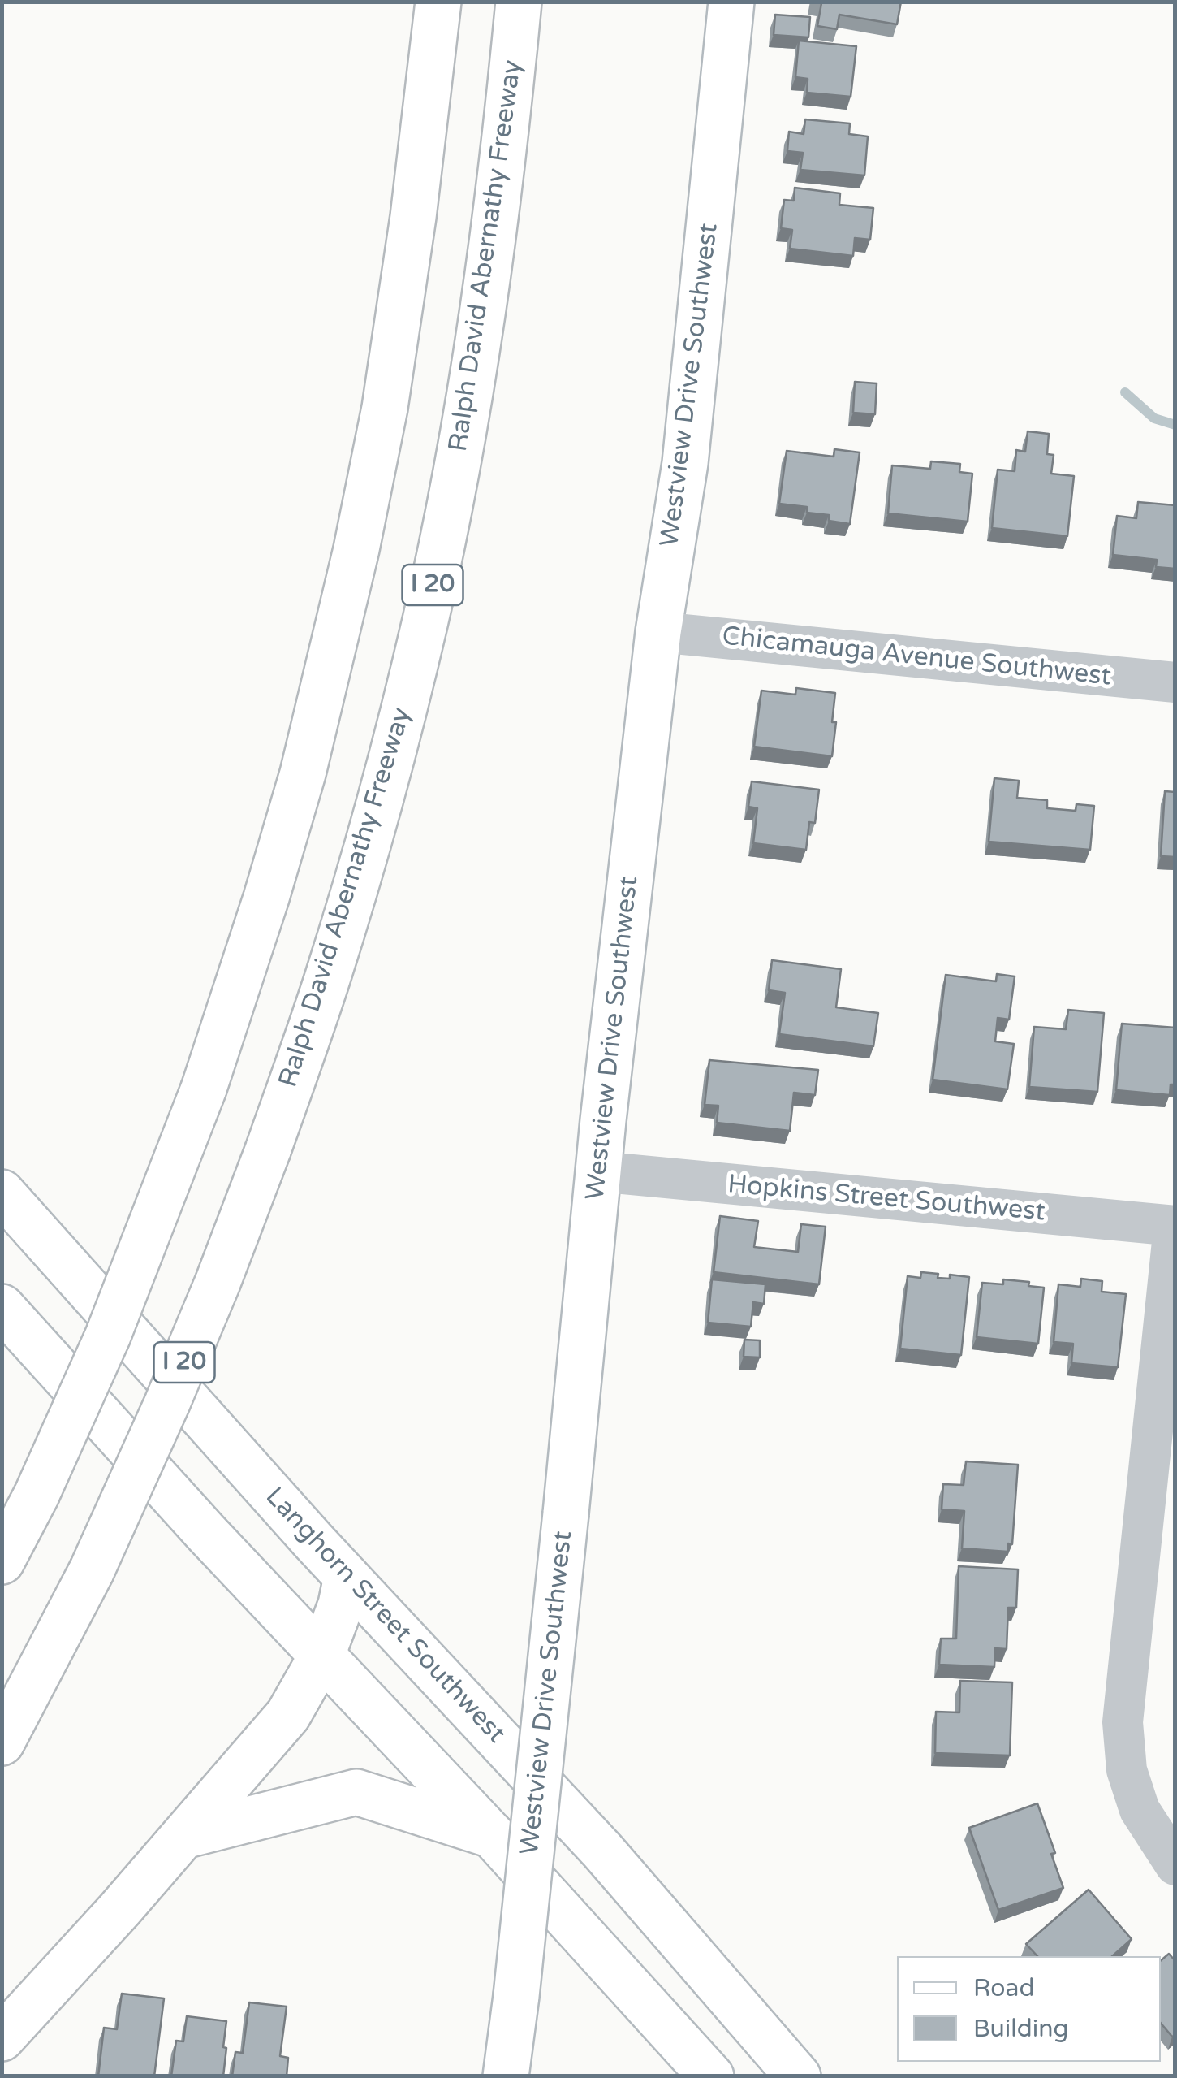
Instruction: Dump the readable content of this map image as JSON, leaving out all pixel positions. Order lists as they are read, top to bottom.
{
  "streets": {
    "main road": [
      "Ralph David Abernathy Freeway",
      "Westview Drive Southwest",
      "I 20",
      "Langhorn Street Southwest"
    ],
    "street": ["Chicamauga Avenue Southwest", "Hopkins Street Southwest"]
  },
  "crossings": [
    ["Westview Drive Southwest", "Chicamauga Avenue Southwest"],
    ["Westview Drive Southwest", "Hopkins Street Southwest"]
  ],
  "legend": ["Road", "Building"]
}
